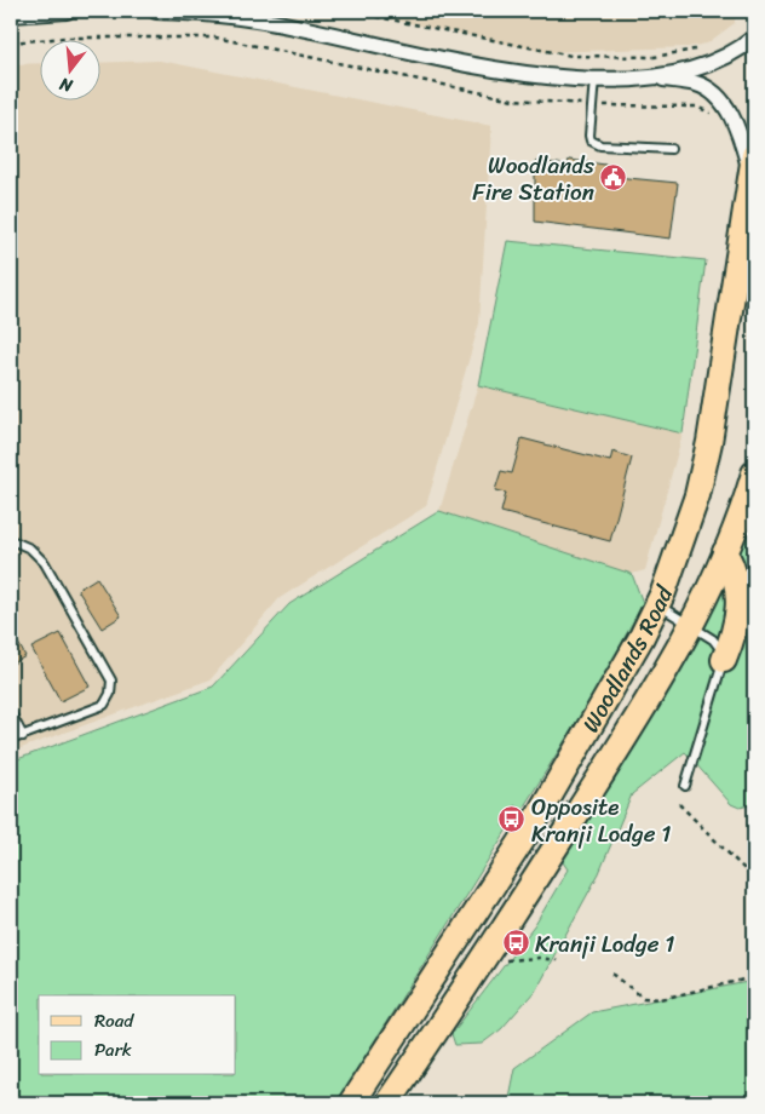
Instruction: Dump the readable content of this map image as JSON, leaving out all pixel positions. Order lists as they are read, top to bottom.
{
  "streets": {
    "main road": ["Woodlands Road"]
  },
  "places": {
    "public building": ["Woodlands Fire Station"],
    "bus stop": ["Opposite Kranji Lodge 1", "Kranji Lodge 1"]
  },
  "legend": ["Road", "Park"],
  "north": "bottom"
}
